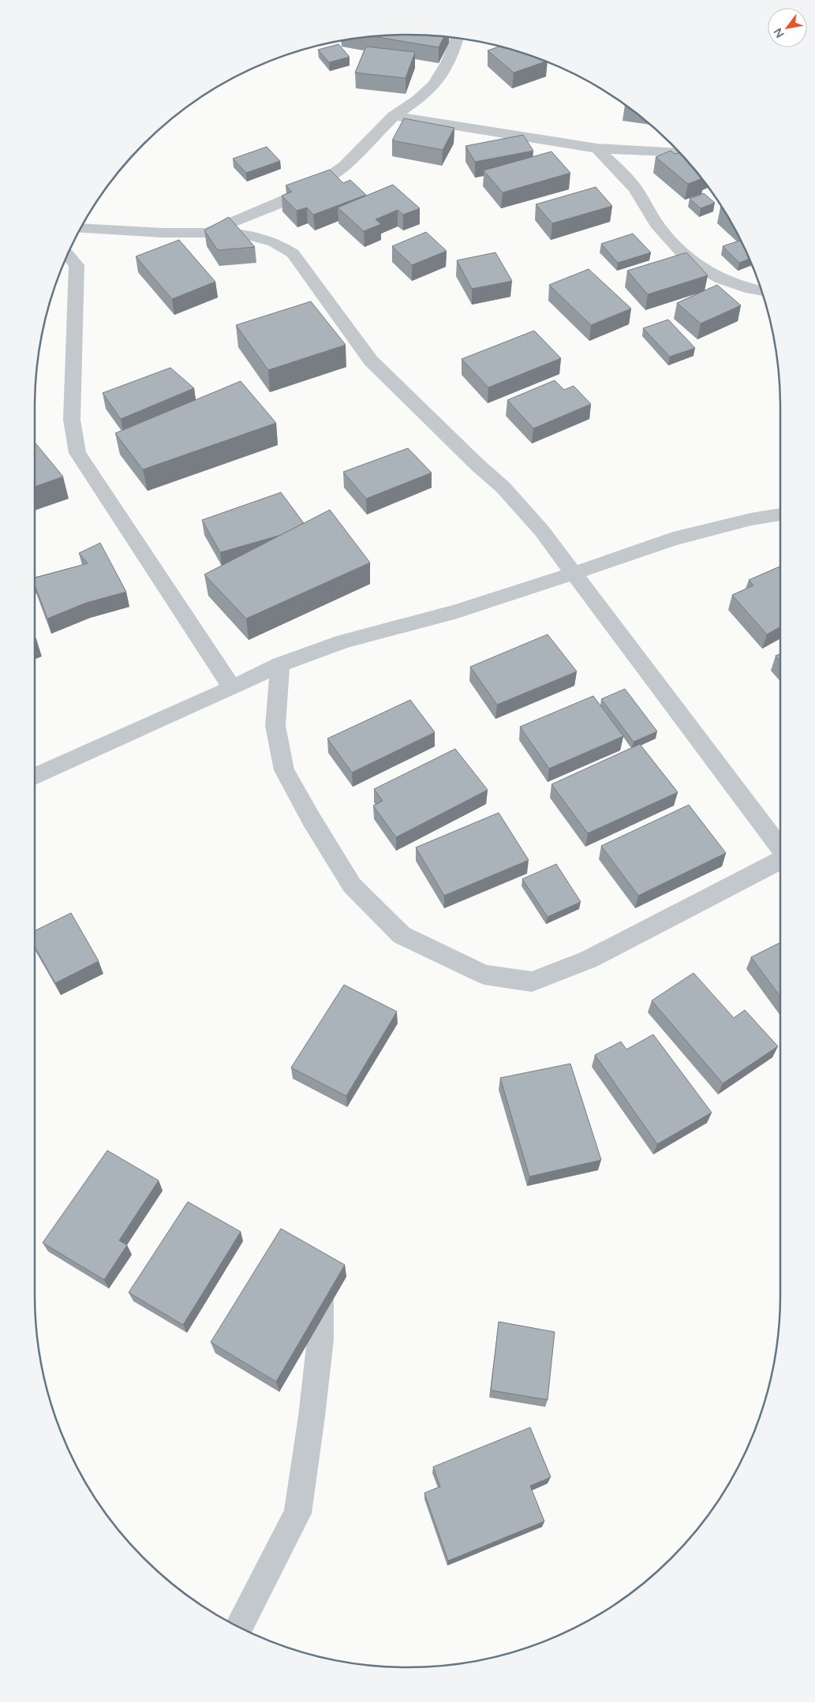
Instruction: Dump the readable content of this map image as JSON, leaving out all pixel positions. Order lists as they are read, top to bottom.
{
  "north": "bottom left"
}
